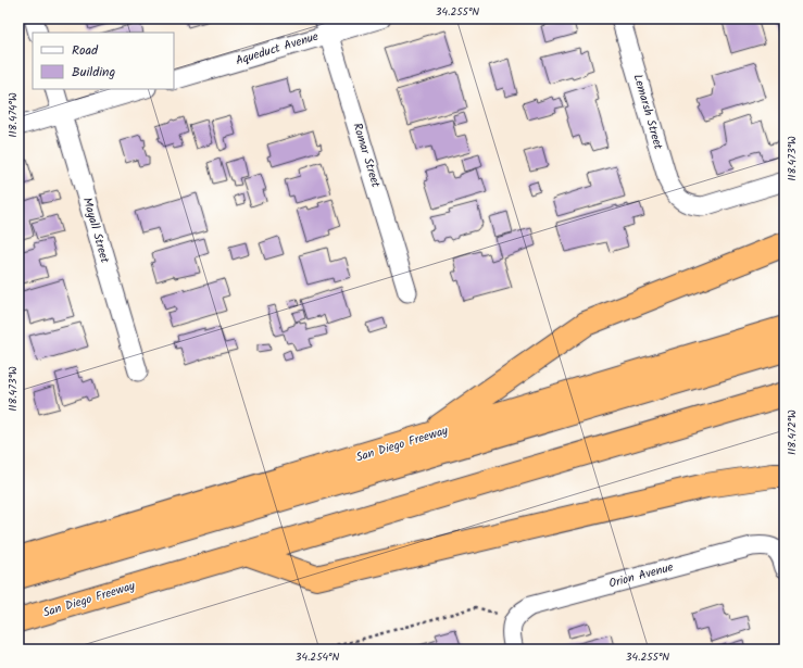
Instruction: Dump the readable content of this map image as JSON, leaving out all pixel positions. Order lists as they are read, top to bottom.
{
  "streets": {
    "highway": ["San Diego Freeway"],
    "street": [
      "Aqueduct Avenue",
      "Lemarsh Street",
      "Romar Street",
      "Mayall Street",
      "Orion Avenue"
    ]
  },
  "crossings": [
    ["Aqueduct Avenue", "Romar Street"]
  ],
  "legend": ["Road", "Building"],
  "coordinates": [
    "34.255°N",
    "118.474°W",
    "118.473°W",
    "118.472°W",
    "34.254°N"
  ]
}
